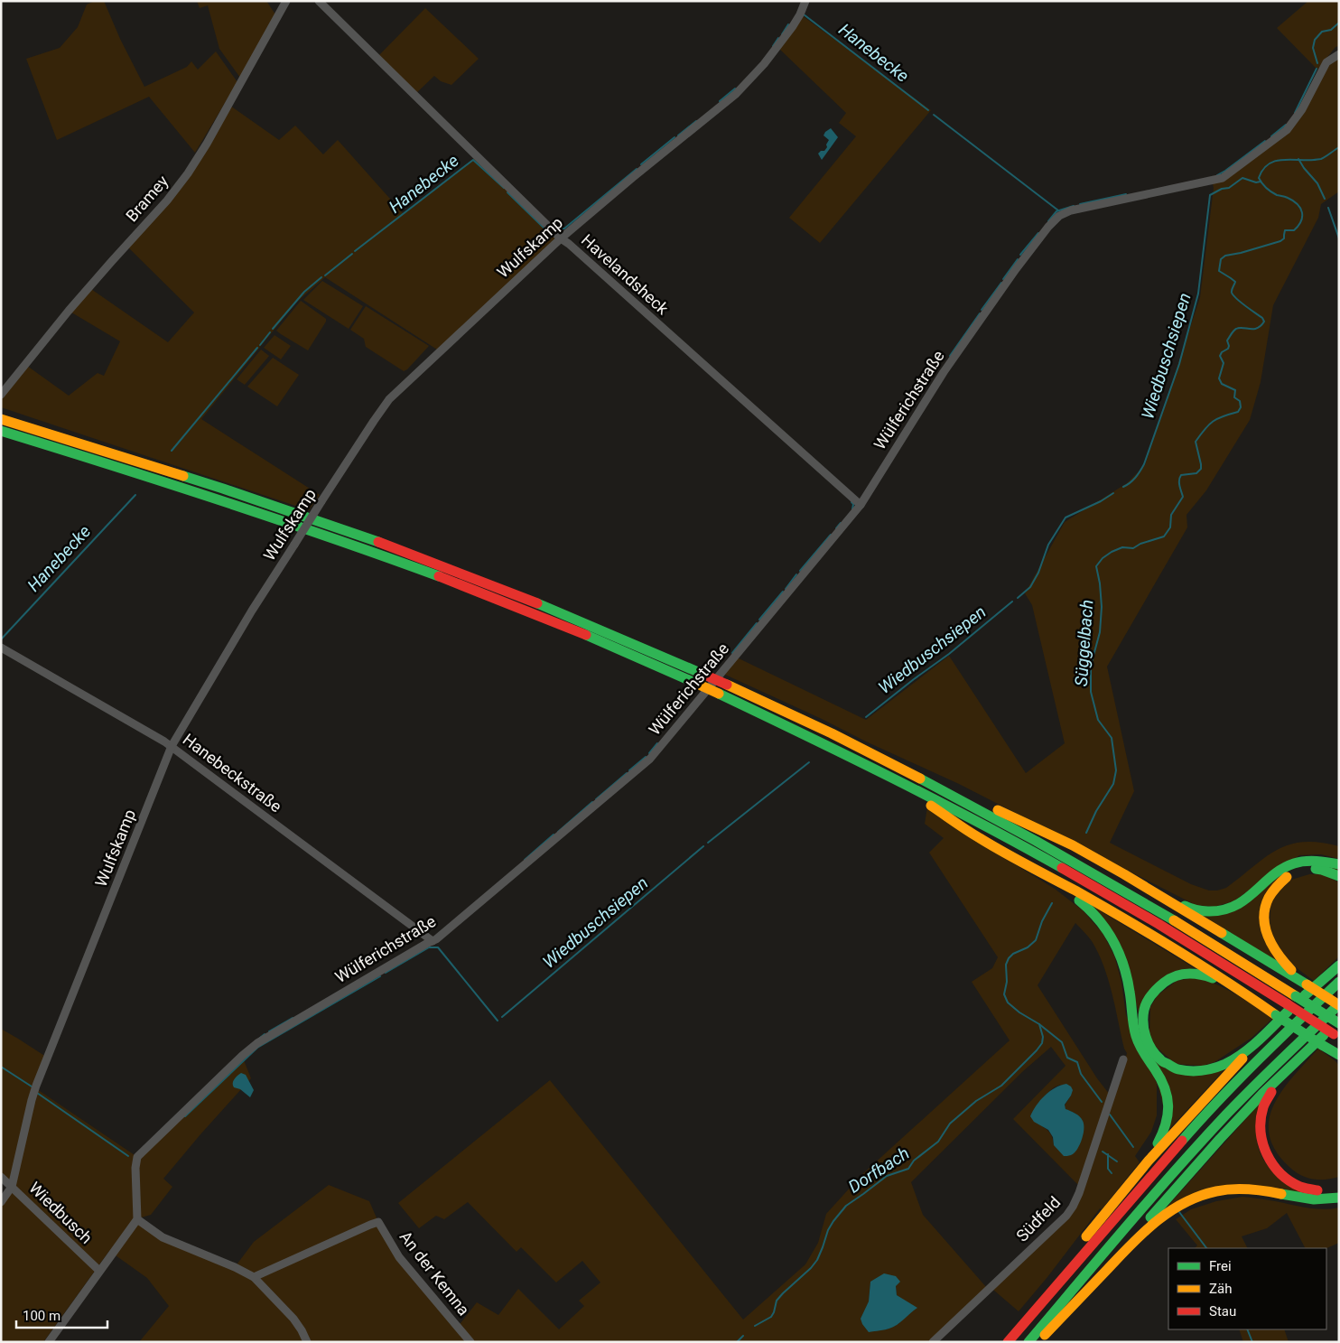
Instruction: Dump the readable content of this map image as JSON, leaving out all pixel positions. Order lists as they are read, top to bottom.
{
  "streets": {
    "street": [
      "Bramey",
      "Wulfskamp",
      "Havelandsheck",
      "Wülferichstraße",
      "Hanebeckstraße",
      "Wiedbusch",
      "Südfeld",
      "An der Kemna"
    ]
  },
  "crossings": [
    ["Wulfskamp", "Havelandsheck"],
    ["Wulfskamp", "Hanebeckstraße"],
    ["Wulfskamp", "Wiedbusch"],
    ["Havelandsheck", "Wülferichstraße"],
    ["Wülferichstraße", "Hanebeckstraße"]
  ],
  "water": [
    "Hanebecke",
    "Wiedbuschsiepen",
    "Süggelbach",
    "Dorfbach"
  ],
  "legend": ["Frei", "Zäh", "Stau"],
  "scale_bar": "100 m"
}
